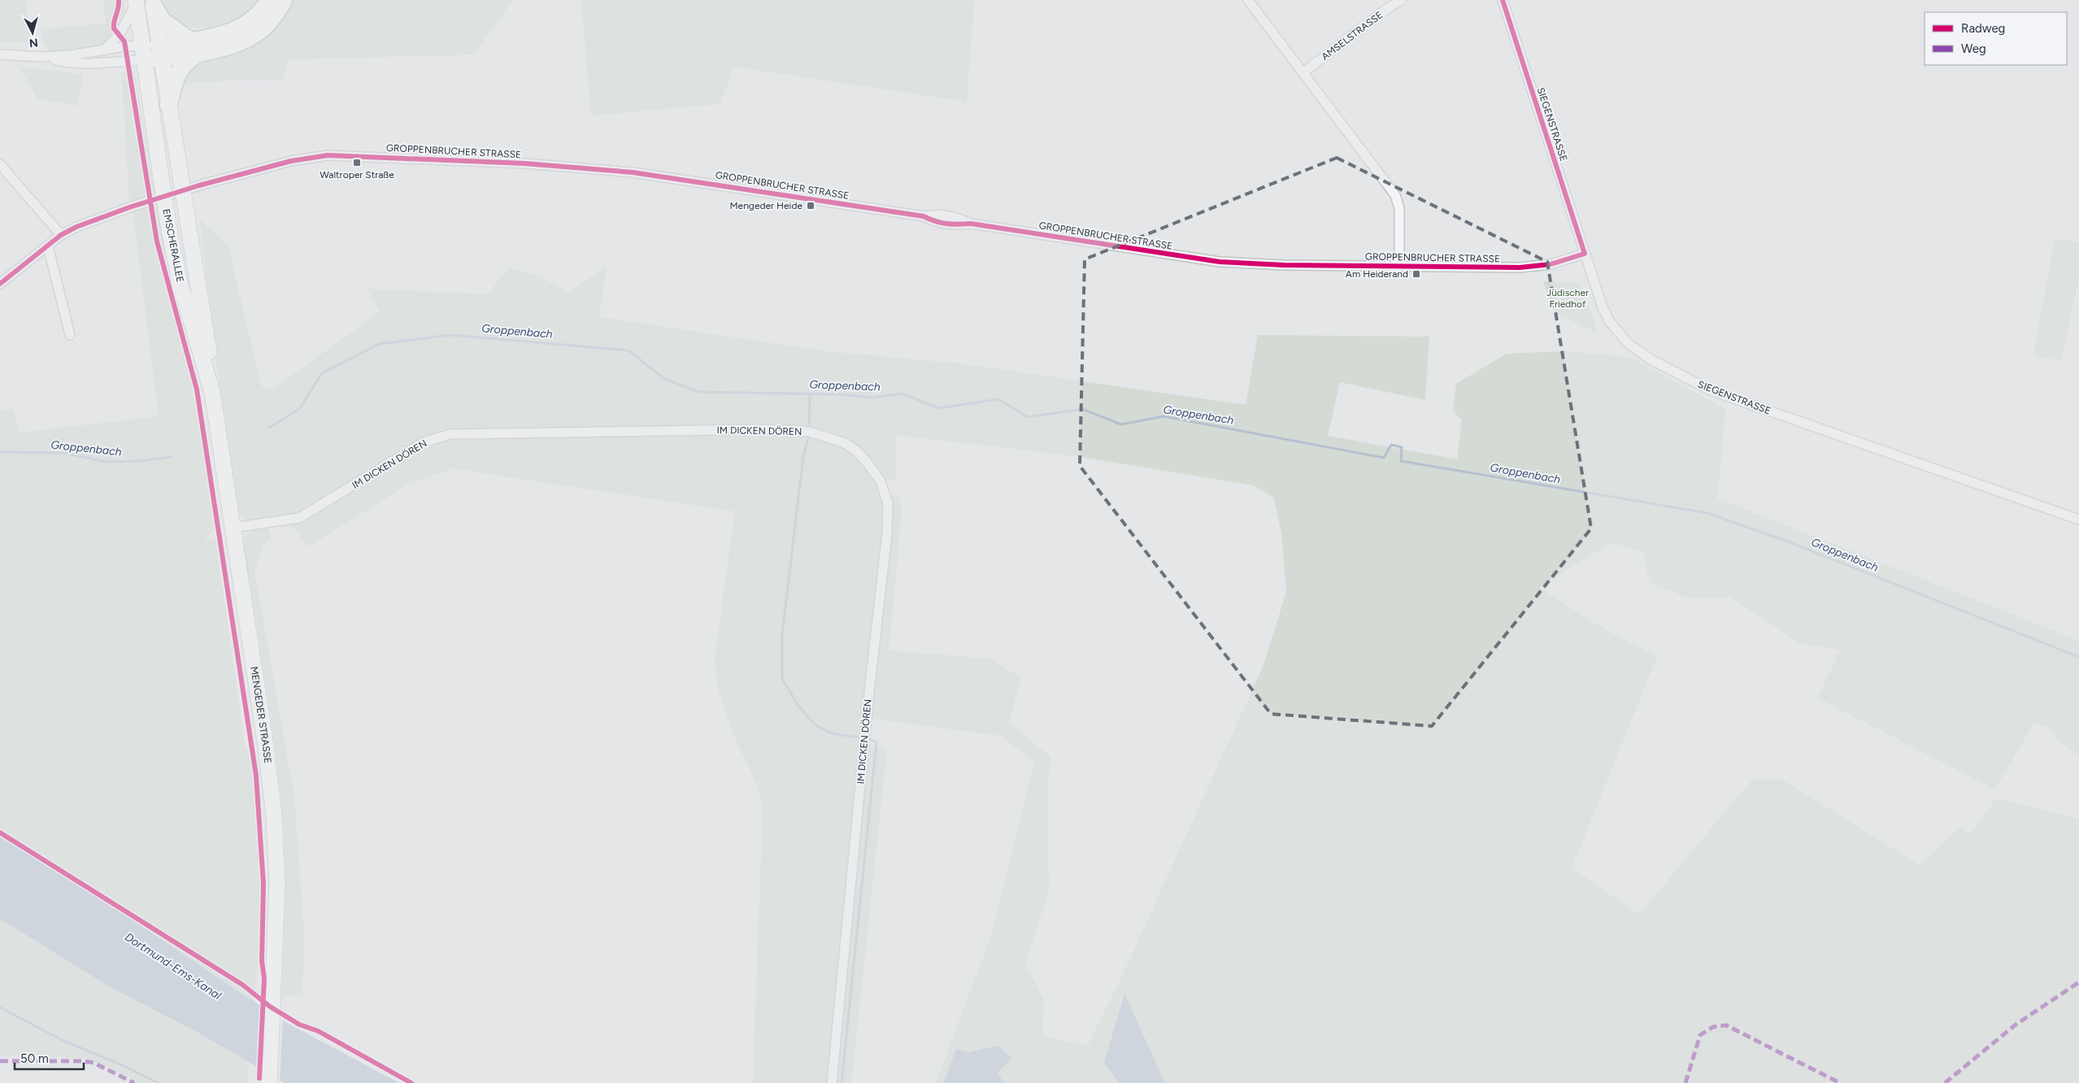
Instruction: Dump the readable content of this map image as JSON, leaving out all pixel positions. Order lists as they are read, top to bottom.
{
  "streets": {
    "main road": ["EMSCHERALLEE", "MENGEDER STRASSE"],
    "street": [
      "AMSELSTRASSE",
      "SIEGENSTRASSE",
      "GROPPENBRUCHER STRASSE",
      "IM DICKEN DÖREN"
    ]
  },
  "crossings": [
    ["SIEGENSTRASSE", "GROPPENBRUCHER STRASSE"],
    ["EMSCHERALLEE", "MENGEDER STRASSE"],
    ["IM DICKEN DÖREN", "MENGEDER STRASSE"]
  ],
  "water": ["Groppenbach", "Dortmund-Ems-Kanal"],
  "parks": ["Jüdischer Friedhof"],
  "places": {
    "transit": ["Waltroper Straße", "Mengeder Heide", "Am Heiderand"]
  },
  "legend": ["Radweg", "Weg"],
  "scale_bar": "50 m",
  "north": "bottom"
}
